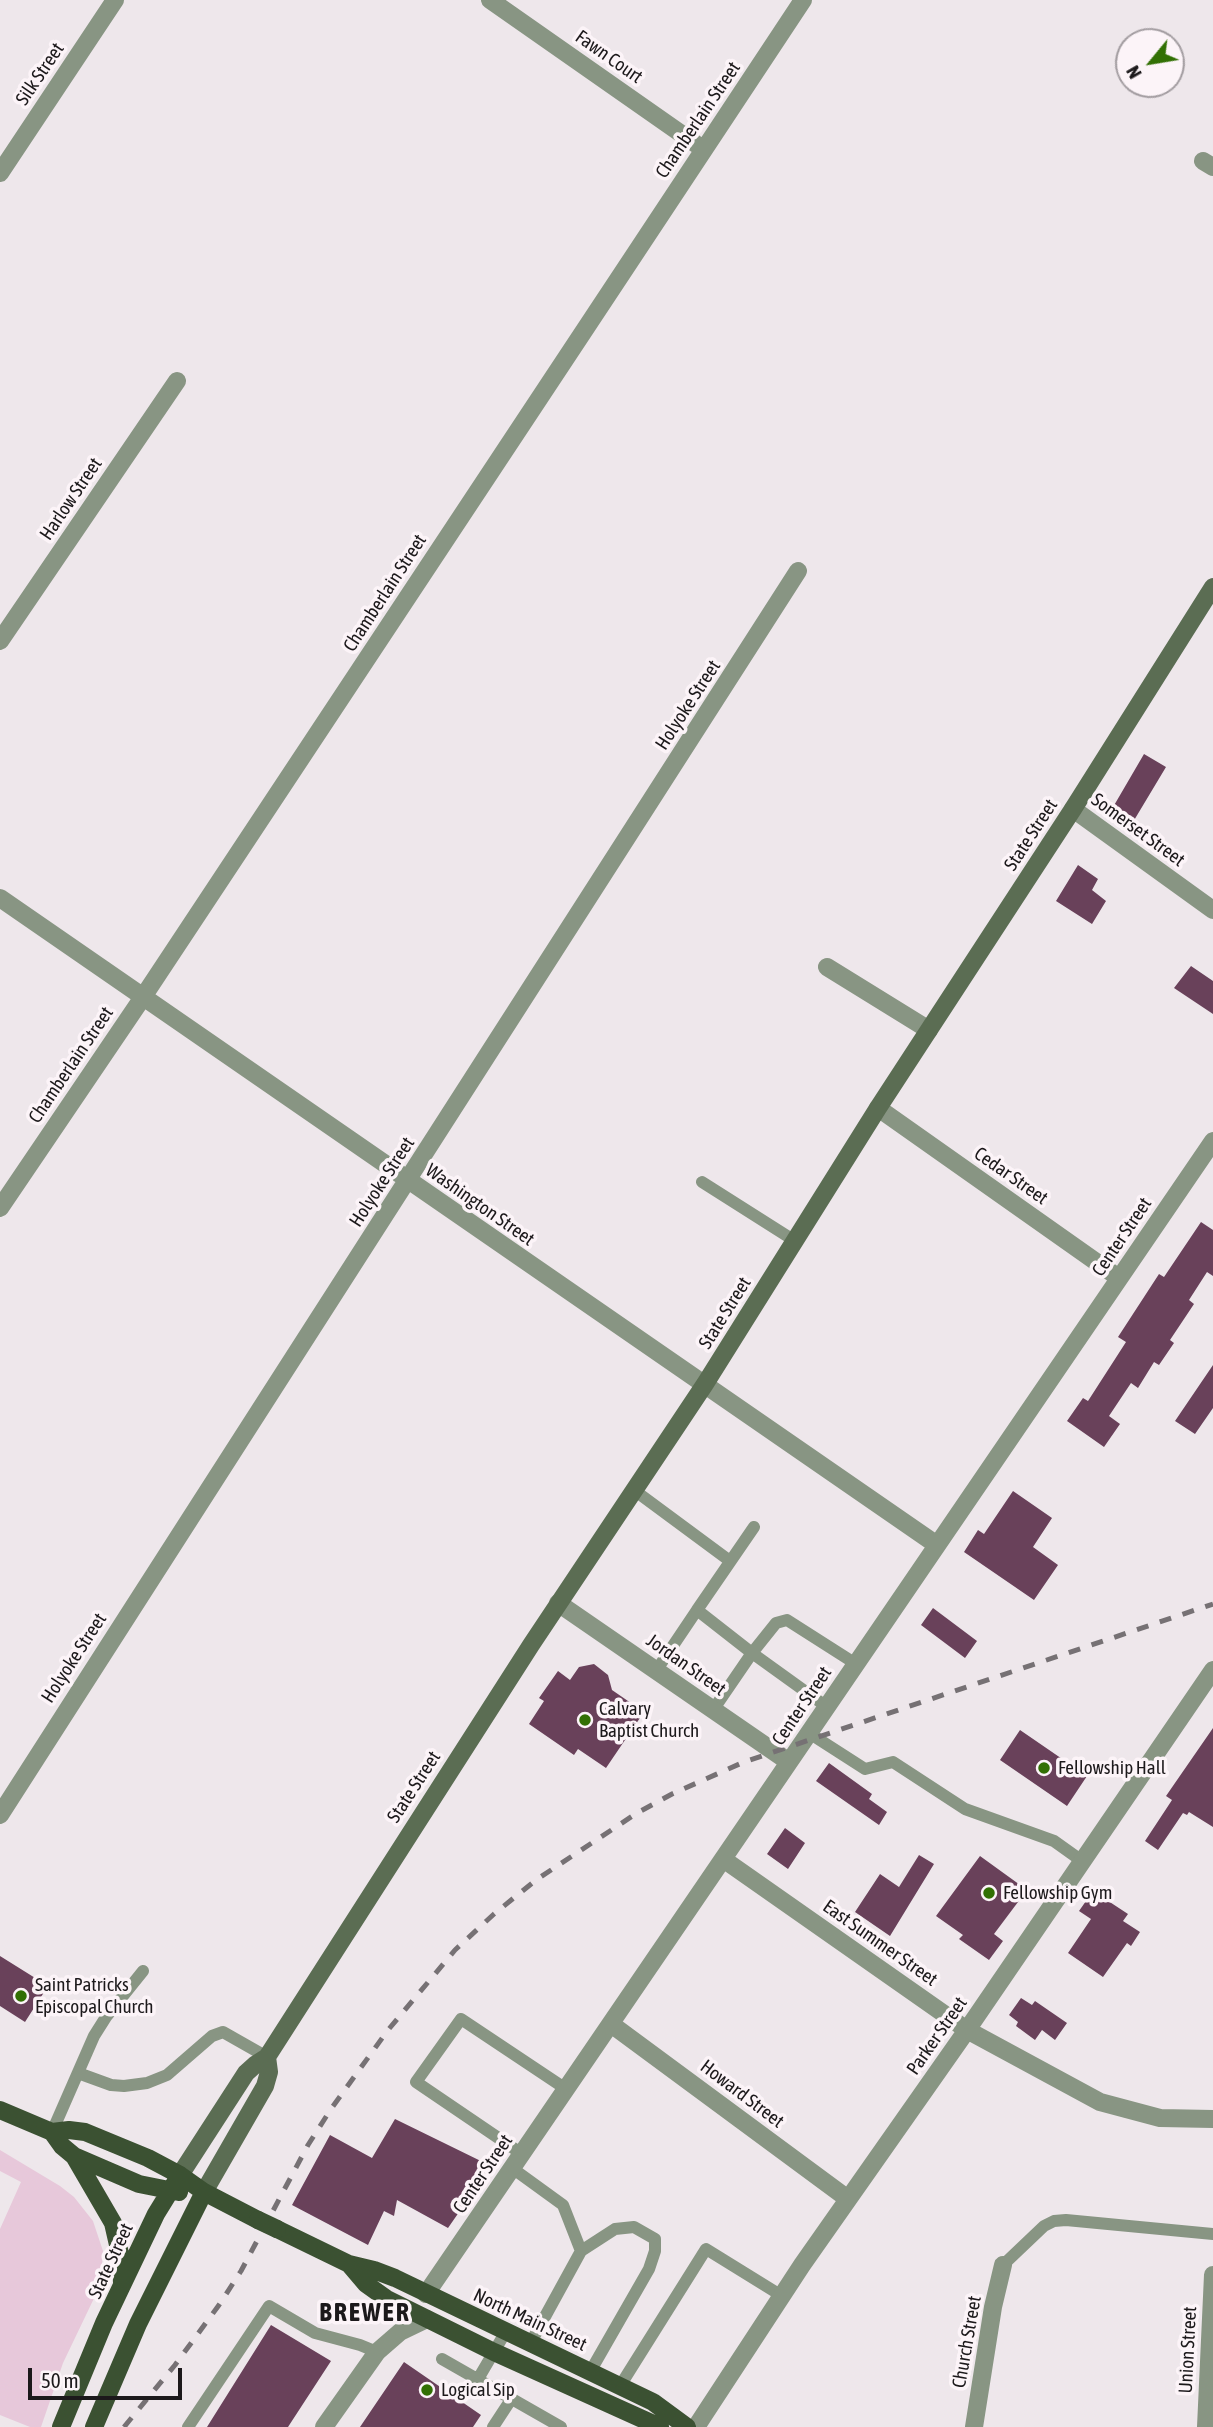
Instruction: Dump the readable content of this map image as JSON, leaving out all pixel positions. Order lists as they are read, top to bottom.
{
  "streets": {
    "main road": ["State Street", "North Main Street"],
    "street": [
      "Fawn Court",
      "Silk Street",
      "Chamberlain Street",
      "Harlow Street",
      "Holyoke Street",
      "Somerset Street",
      "Cedar Street",
      "Washington Street",
      "Center Street",
      "Jordan Street",
      "East Summer Street",
      "Parker Street",
      "Howard Street",
      "Church Street",
      "Union Street"
    ]
  },
  "crossings": [
    ["Fawn Court", "Chamberlain Street"],
    ["Chamberlain Street", "Washington Street"],
    ["Holyoke Street", "Washington Street"],
    ["Somerset Street", "State Street"],
    ["State Street", "Cedar Street"],
    ["State Street", "Washington Street"],
    ["State Street", "Jordan Street"],
    ["State Street", "North Main Street"],
    ["Cedar Street", "Center Street"],
    ["Washington Street", "Center Street"],
    ["Center Street", "Jordan Street"],
    ["Center Street", "East Summer Street"],
    ["Center Street", "Howard Street"],
    ["Center Street", "North Main Street"],
    ["East Summer Street", "Parker Street"],
    ["Parker Street", "Howard Street"]
  ],
  "districts": ["BREWER"],
  "places": [
    "Calvary Baptist Church",
    "Fellowship Hall",
    "Fellowship Gym",
    "Saint Patricks Episcopal Church",
    "Logical Sip"
  ],
  "scale_bar": "50 m",
  "north": "bottom left"
}
